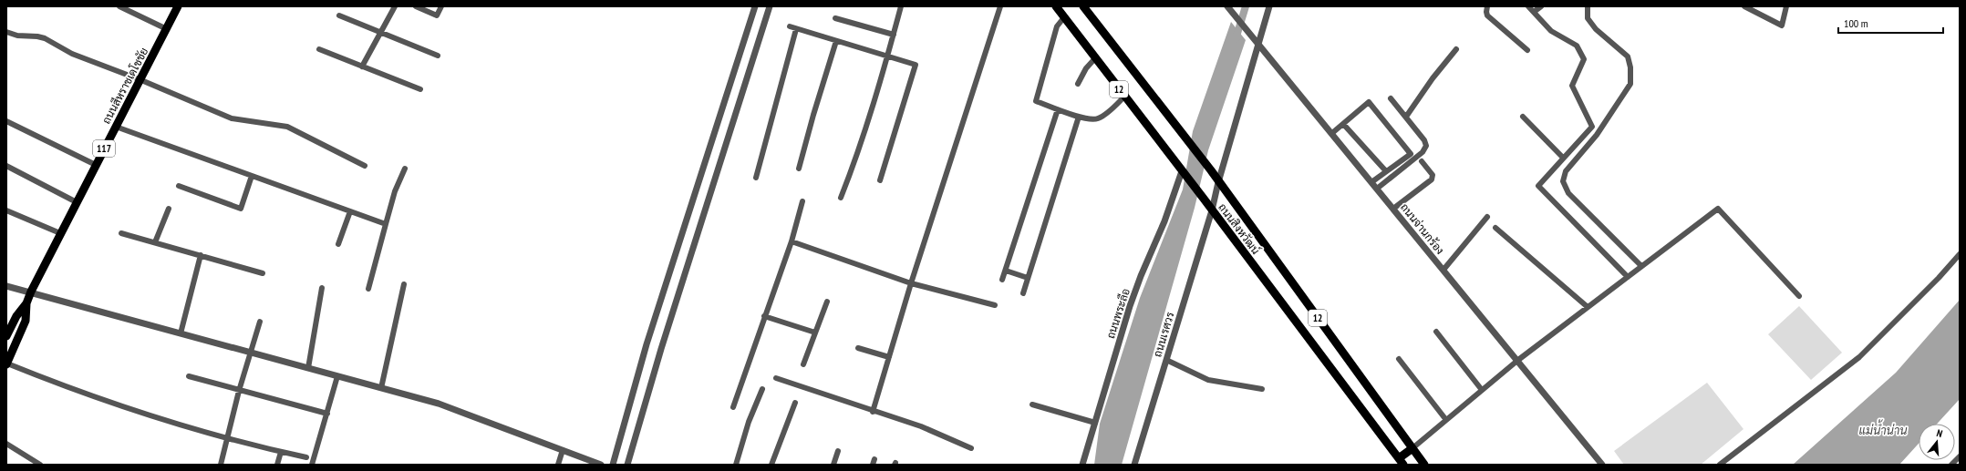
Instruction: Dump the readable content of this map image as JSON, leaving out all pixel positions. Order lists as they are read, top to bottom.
{
  "streets": {
    "main road": [
      "ถนนสีหราชเดโชชัย",
      "12",
      "117",
      "ถนนสิงหวัฒน์"
    ],
    "street": ["ถนนจ่านกร้อง", "ถนนพระลือ", "ถนนเรศวร"]
  },
  "crossings": [
    ["ถนนสิงหวัฒน์", "ถนนพระลือ"],
    ["ถนนสิงหวัฒน์", "ถนนเรศวร"],
    ["ถนนจ่านกร้อง", "ถนนเรศวร"]
  ],
  "water": ["แม่น้ำน่าน"],
  "scale_bar": "100 m",
  "north": "top"
}
